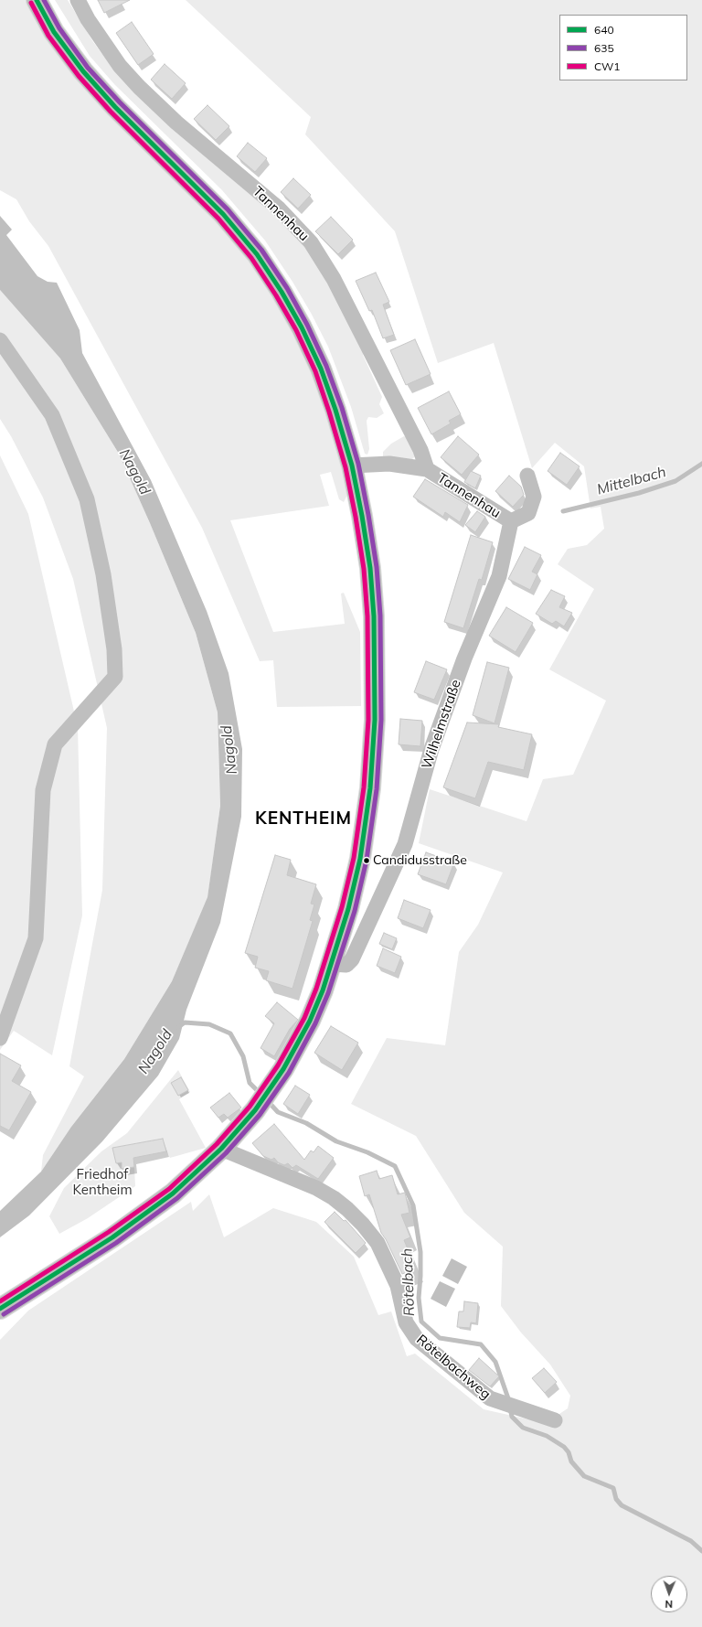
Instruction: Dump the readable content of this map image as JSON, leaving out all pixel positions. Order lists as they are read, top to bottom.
{
  "streets": {
    "street": ["Tannenhau", "Wilhelmstraße", "Rötelbachweg"]
  },
  "crossings": [
    ["Tannenhau", "Wilhelmstraße"]
  ],
  "districts": ["KENTHEIM"],
  "water": ["Nagold", "Mittelbach", "Rötelbach"],
  "parks": ["Friedhof Kentheim"],
  "places": ["Candidusstraße"],
  "lines": ["transit line 640", "transit line 635", "transit line CW1"],
  "legend": ["640", "635", "CW1"],
  "north": "bottom"
}
